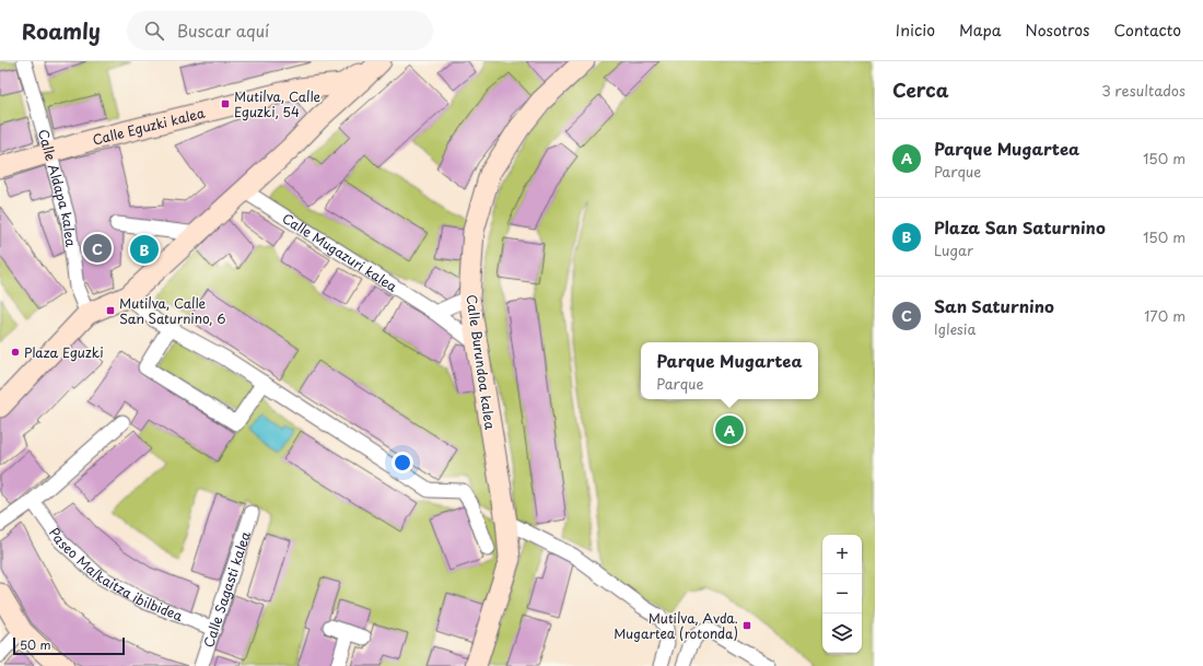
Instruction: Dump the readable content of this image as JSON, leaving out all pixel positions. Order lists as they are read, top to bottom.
{
  "streets": {
    "street": [
      "Calle Eguzki kalea",
      "Calle Aldapa kalea",
      "Calle Mugazuri kalea",
      "Calle Burundoa kalea",
      "Paseo Malkaitza ibilbidea",
      "Calle Sagasti kalea"
    ]
  },
  "crossings": [
    ["Calle Eguzki kalea", "Calle Aldapa kalea"],
    ["Calle Mugazuri kalea", "Calle Burundoa kalea"],
    ["Paseo Malkaitza ibilbidea", "Calle Sagasti kalea"]
  ],
  "places": {
    "transit": ["Mutilva, Calle Eguzki, 54", "Mutilva, Calle San Saturnino, 6", "Mutilva, Avda. Mugartea (rotonda)"],
    "other": ["Plaza Eguzki"]
  },
  "scale_bar": "50 m",
  "page": {
    "header": "Roamly",
    "search": "Buscar aquí",
    "nav": [
      "Inicio",
      "Mapa",
      "Nosotros",
      "Contacto"
    ],
    "heading": ["Cerca", "3 resultados"],
    "list": [
      {
        "mark": "A",
        "name": "Parque Mugartea",
        "note": "Parque",
        "value": "150 m"
      },
      {
        "mark": "B",
        "name": "Plaza San Saturnino",
        "note": "Lugar",
        "value": "150 m"
      },
      {
        "mark": "C",
        "name": "San Saturnino",
        "note": "Iglesia",
        "value": "170 m"
      }
    ],
    "pins": ["C", "B", "A"],
    "popup": ["Parque Mugartea", "Parque"],
    "map_buttons": ["+", "−"],
    "scale": "50 m"
  }
}
